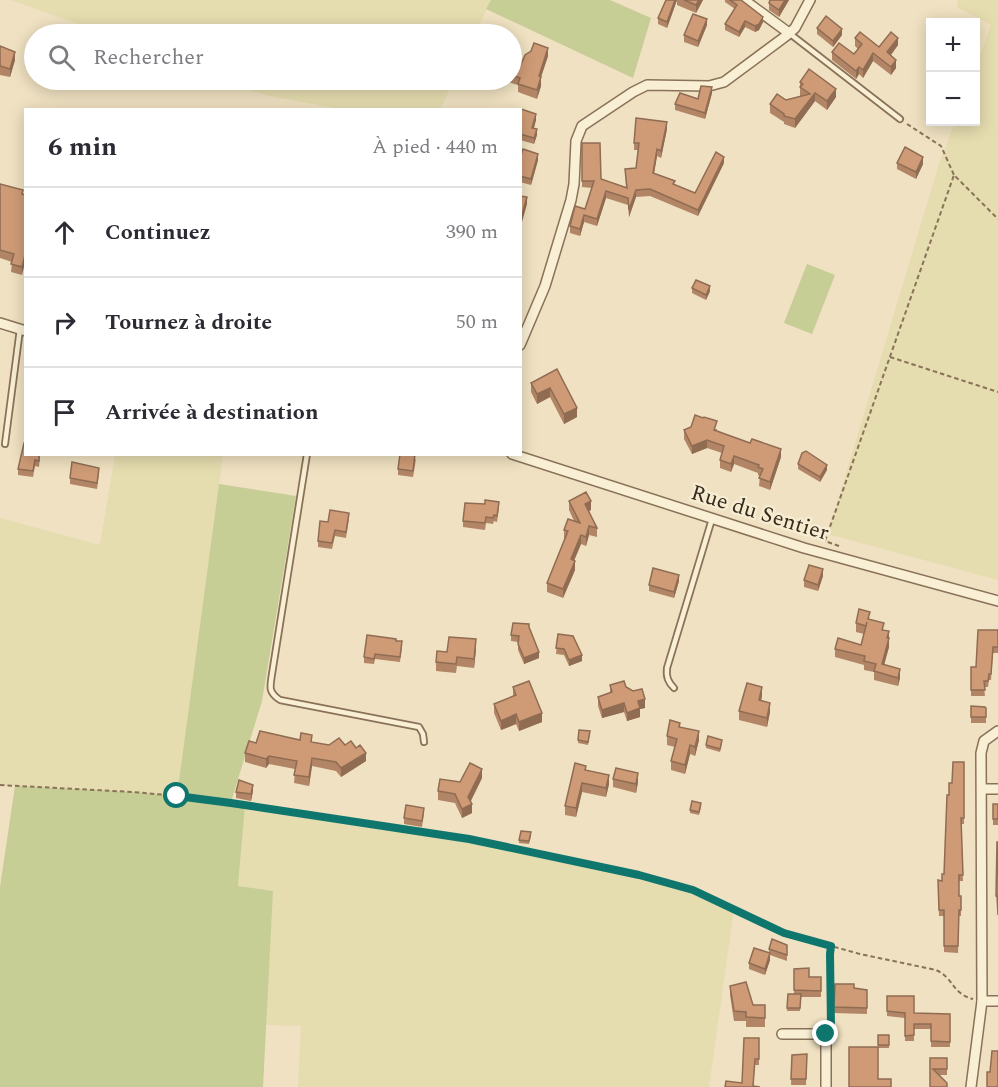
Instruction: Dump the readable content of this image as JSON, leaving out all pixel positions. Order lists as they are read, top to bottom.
{
  "streets": {
    "street": ["Rue du Sentier"]
  },
  "page": {
    "map_buttons": ["+", "−"],
    "search": "Rechercher",
    "heading": ["6 min", "À pied · 440 m"],
    "list": [
      ["Continuez", "390 m"],
      ["Tournez à droite", "50 m"],
      "Arrivée à destination"
    ]
  }
}
